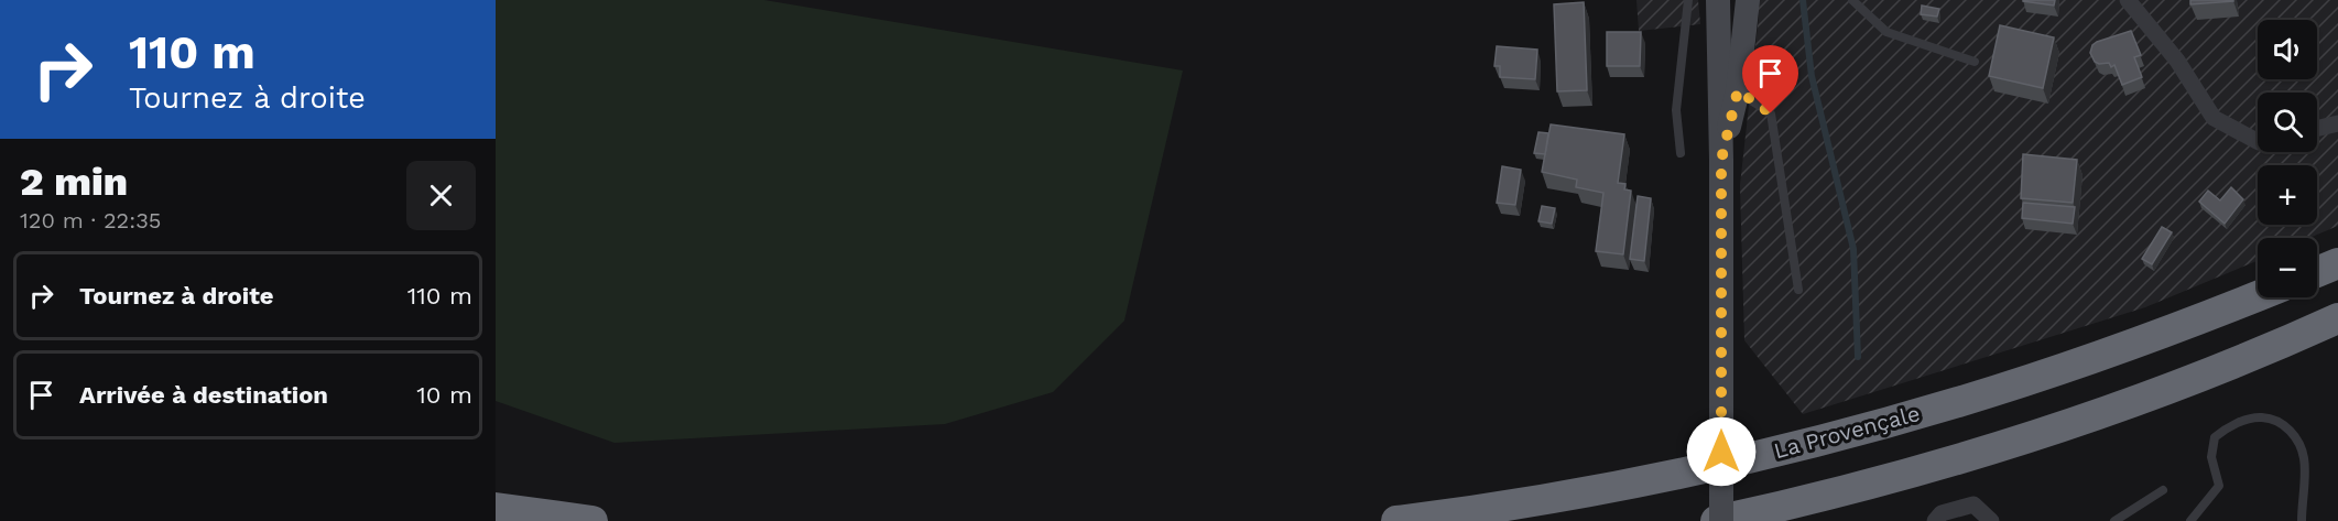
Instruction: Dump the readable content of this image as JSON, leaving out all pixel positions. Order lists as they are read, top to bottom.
{
  "streets": {
    "highway": ["La Provençale"]
  },
  "page": {
    "turn": ["110 m", "Tournez à droite"],
    "map_buttons": ["+", "−"],
    "heading": ["2 min", "120 m · 22:35"],
    "list": [
      {
        "name": "Tournez à droite",
        "value": "110 m"
      },
      {
        "name": "Arrivée à destination",
        "value": "10 m"
      }
    ]
  }
}
